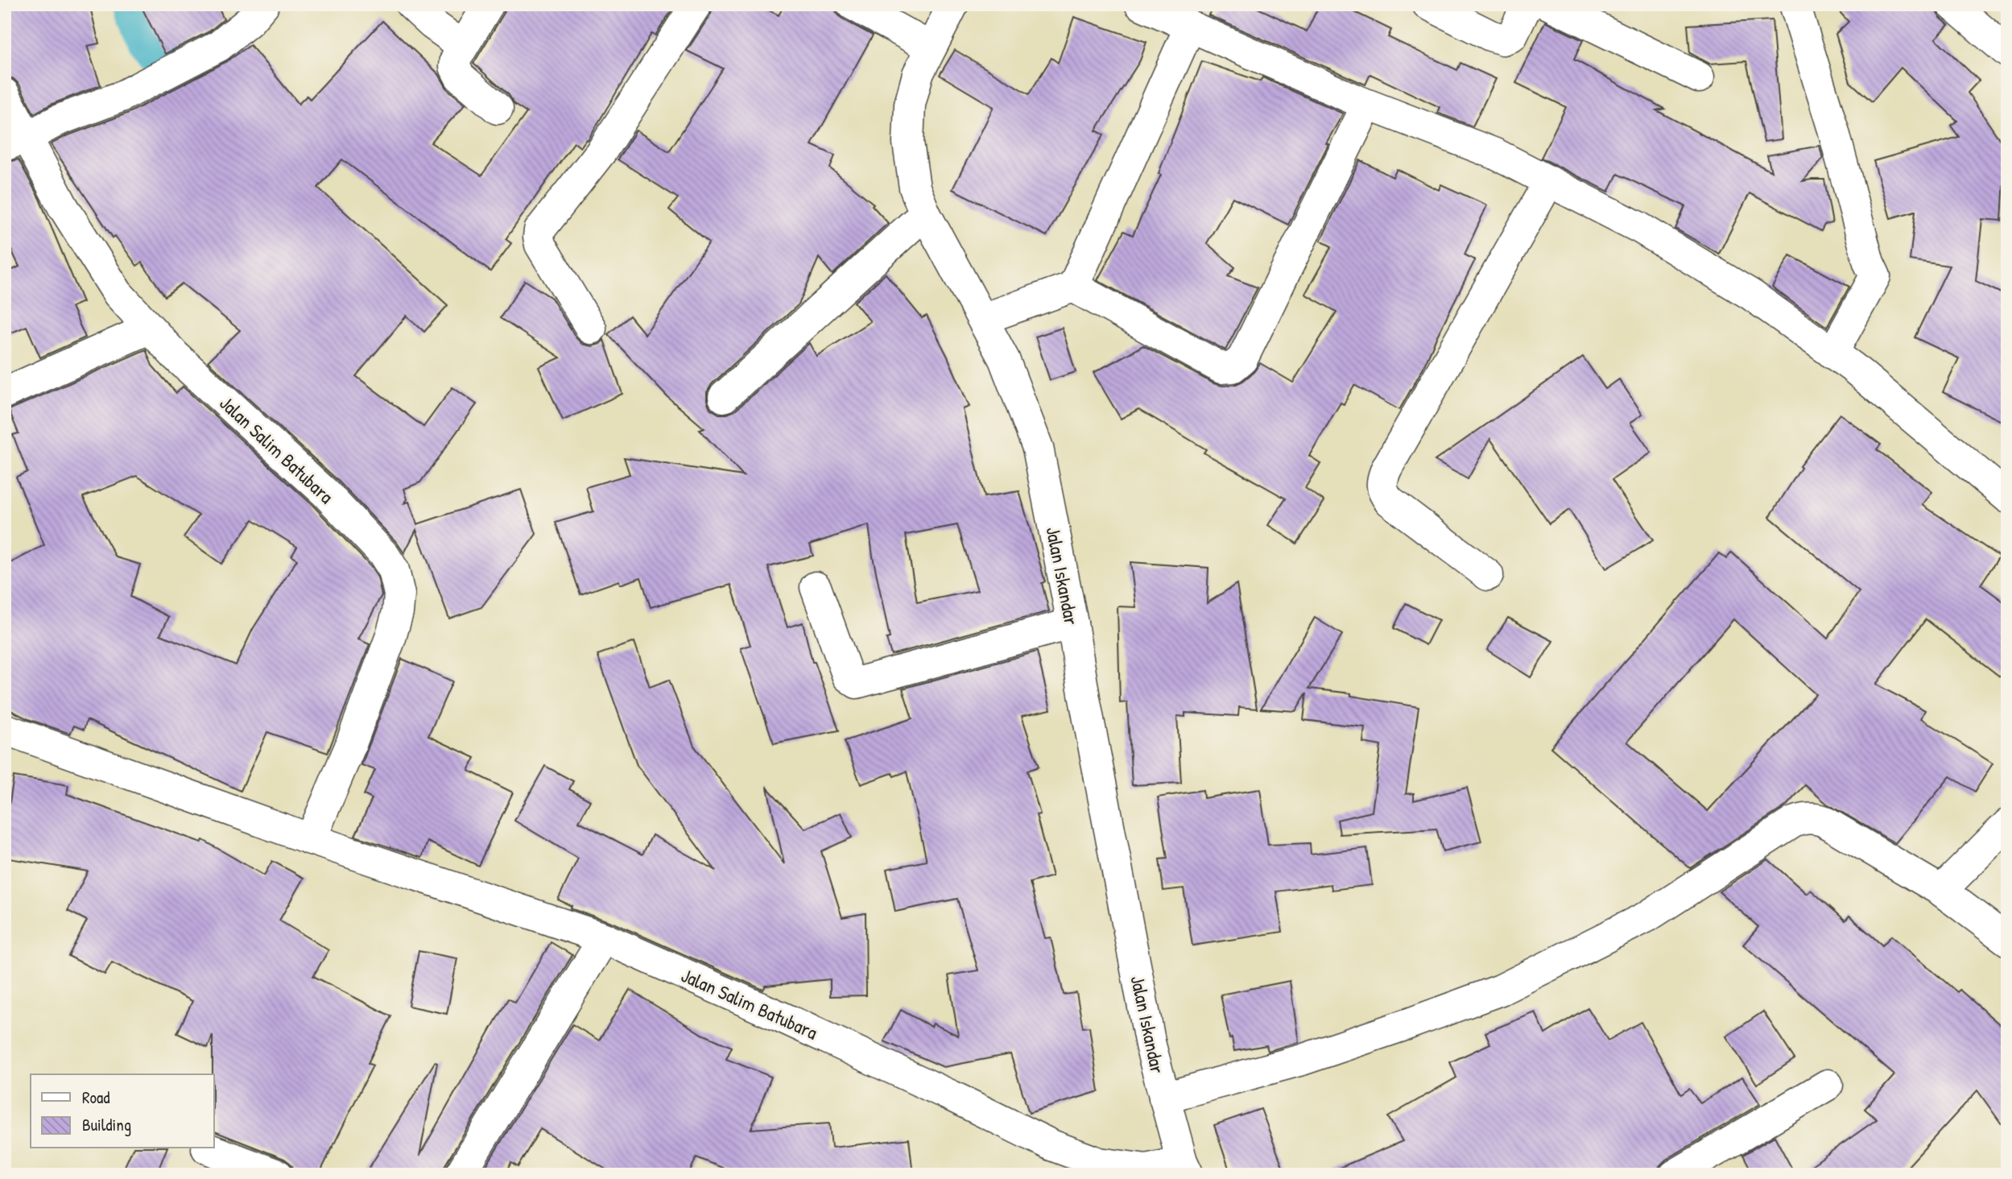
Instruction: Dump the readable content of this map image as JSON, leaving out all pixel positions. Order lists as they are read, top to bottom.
{
  "streets": {
    "street": ["Jalan Salim Batubara", "Jalan Iskandar"]
  },
  "crossings": [
    ["Jalan Salim Batubara", "Jalan Iskandar"]
  ],
  "legend": ["Road", "Building"]
}
